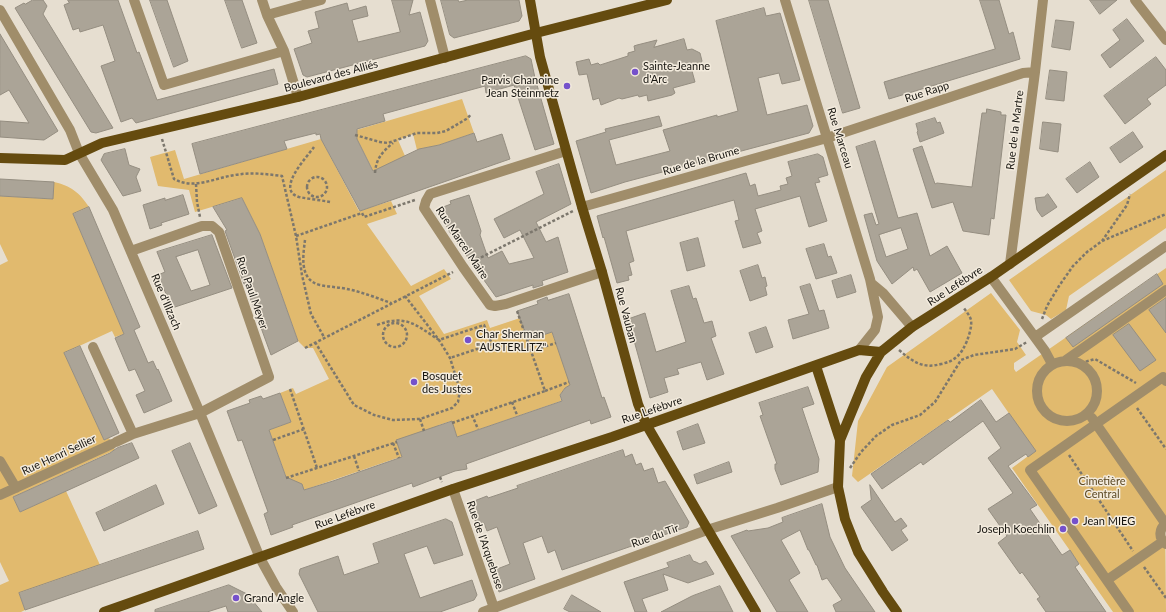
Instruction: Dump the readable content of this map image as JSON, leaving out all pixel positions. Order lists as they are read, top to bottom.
{
  "streets": {
    "main road": ["Boulevard des Alliés", "Rue Lefèbvre", "Rue Vauban"],
    "street": [
      "Rue Rapp",
      "Rue de la Martre",
      "Rue Marceau",
      "Rue de la Brume",
      "Rue Marcel Maire",
      "Rue Paul Meyer",
      "Rue d'Illzach",
      "Rue Henri Sellier",
      "Rue du Tir",
      "Rue de l'Arquebuse"
    ]
  },
  "crossings": [
    ["Boulevard des Alliés", "Rue d'Illzach"],
    ["Boulevard des Alliés", "Rue Vauban"],
    ["Rue Rapp", "Rue de la Martre"],
    ["Rue Rapp", "Rue Marceau"],
    ["Rue Rapp", "Rue de la Brume"],
    ["Rue de la Martre", "Rue Lefèbvre"],
    ["Rue Marceau", "Rue de la Brume"],
    ["Rue Marceau", "Rue Lefèbvre"],
    ["Rue de la Brume", "Rue Vauban"],
    ["Rue Marcel Maire", "Rue Vauban"],
    ["Rue Lefèbvre", "Rue d'Illzach"],
    ["Rue Lefèbvre", "Rue Vauban"],
    ["Rue Lefèbvre", "Rue de l'Arquebuse"],
    ["Rue Paul Meyer", "Rue d'Illzach"],
    ["Rue Paul Meyer", "Rue Henri Sellier"],
    ["Rue d'Illzach", "Rue Henri Sellier"],
    ["Rue Vauban", "Rue du Tir"],
    ["Rue du Tir", "Rue de l'Arquebuse"]
  ],
  "parks": ["Cimetière Central"],
  "places": [
    "Sainte-Jeanne d'Arc",
    "Parvis Chanoine Jean Steinmetz",
    "Char Sherman \"AUSTERLITZ\"",
    "Bosquet des Justes",
    "Jean MIEG",
    "Joseph Koechlin",
    "Grand Angle"
  ]
}
